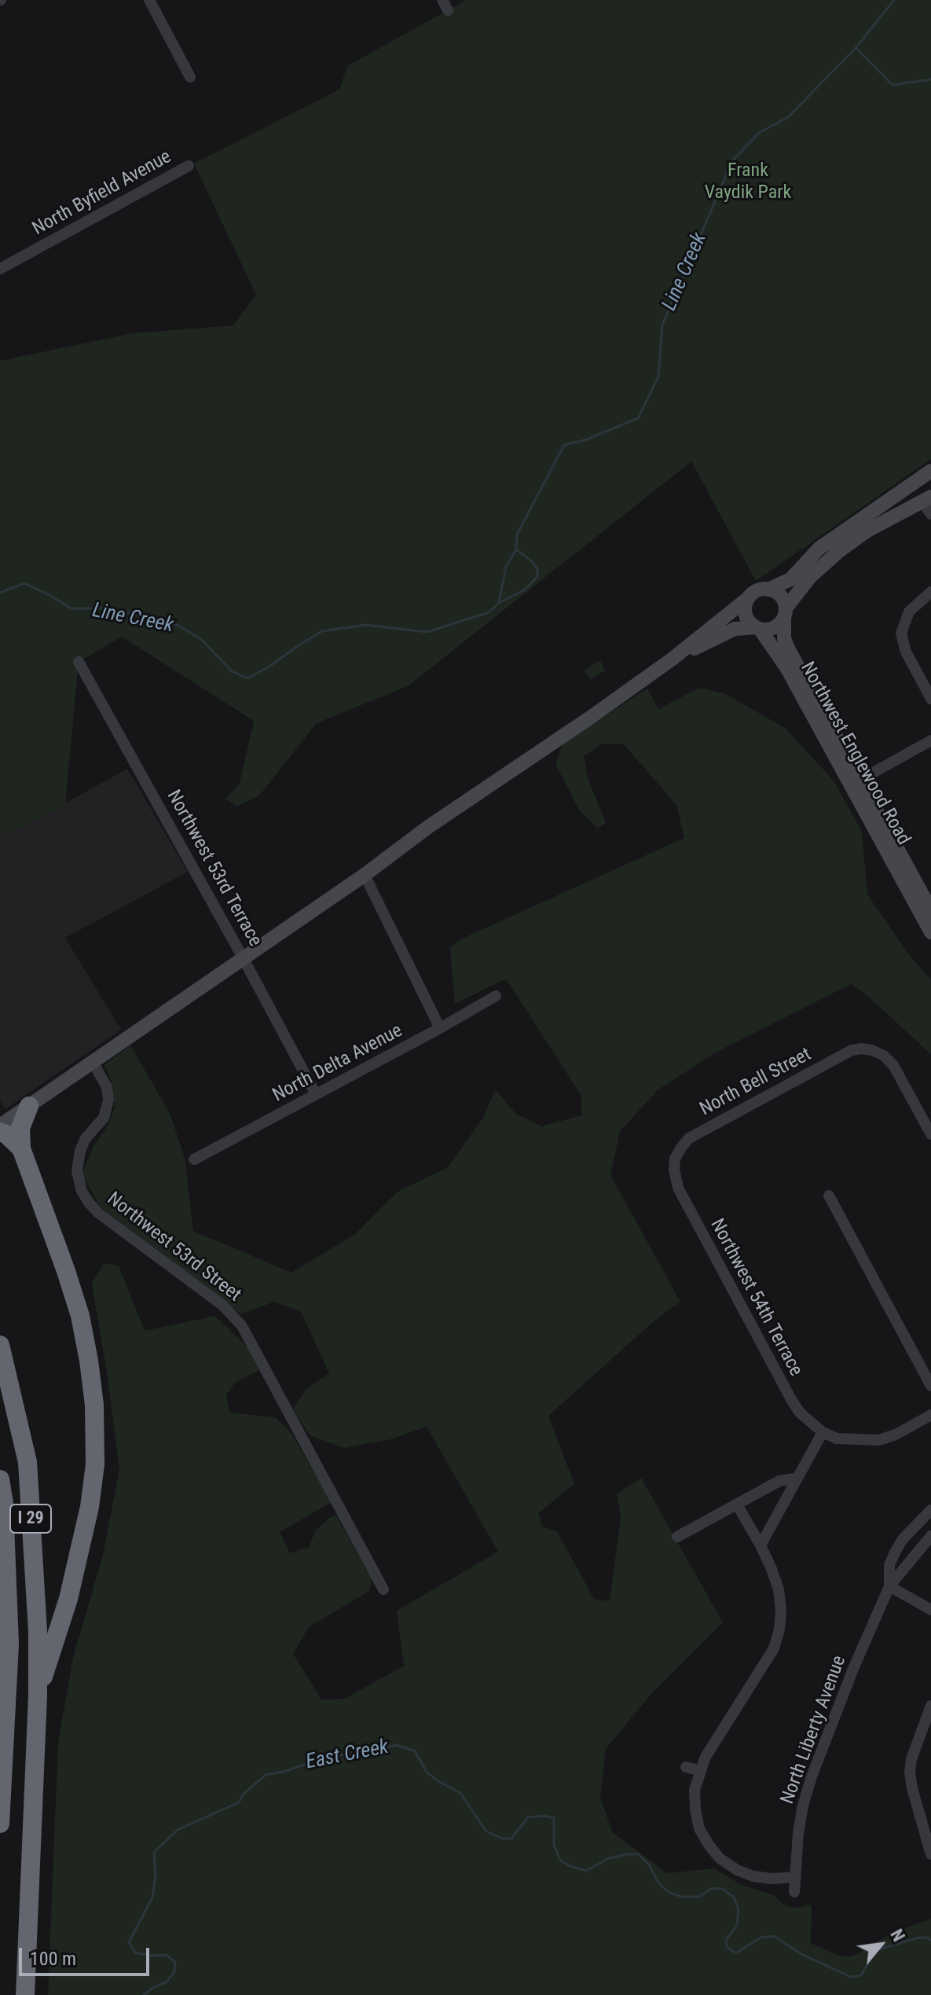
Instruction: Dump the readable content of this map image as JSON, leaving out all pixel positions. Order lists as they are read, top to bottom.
{
  "streets": {
    "highway": ["I 29"],
    "main road": ["Northwest Englewood Road"],
    "street": [
      "North Byfield Avenue",
      "Northwest 53rd Terrace",
      "North Delta Avenue",
      "North Bell Street",
      "Northwest 53rd Street",
      "Northwest 54th Terrace",
      "North Liberty Avenue"
    ]
  },
  "crossings": [
    ["Northwest 53rd Terrace", "North Delta Avenue"],
    ["North Bell Street", "Northwest 54th Terrace"]
  ],
  "water": ["Line Creek", "East Creek"],
  "parks": ["Frank Vaydik Park"],
  "scale_bar": "100 m",
  "north": "top right"
}
